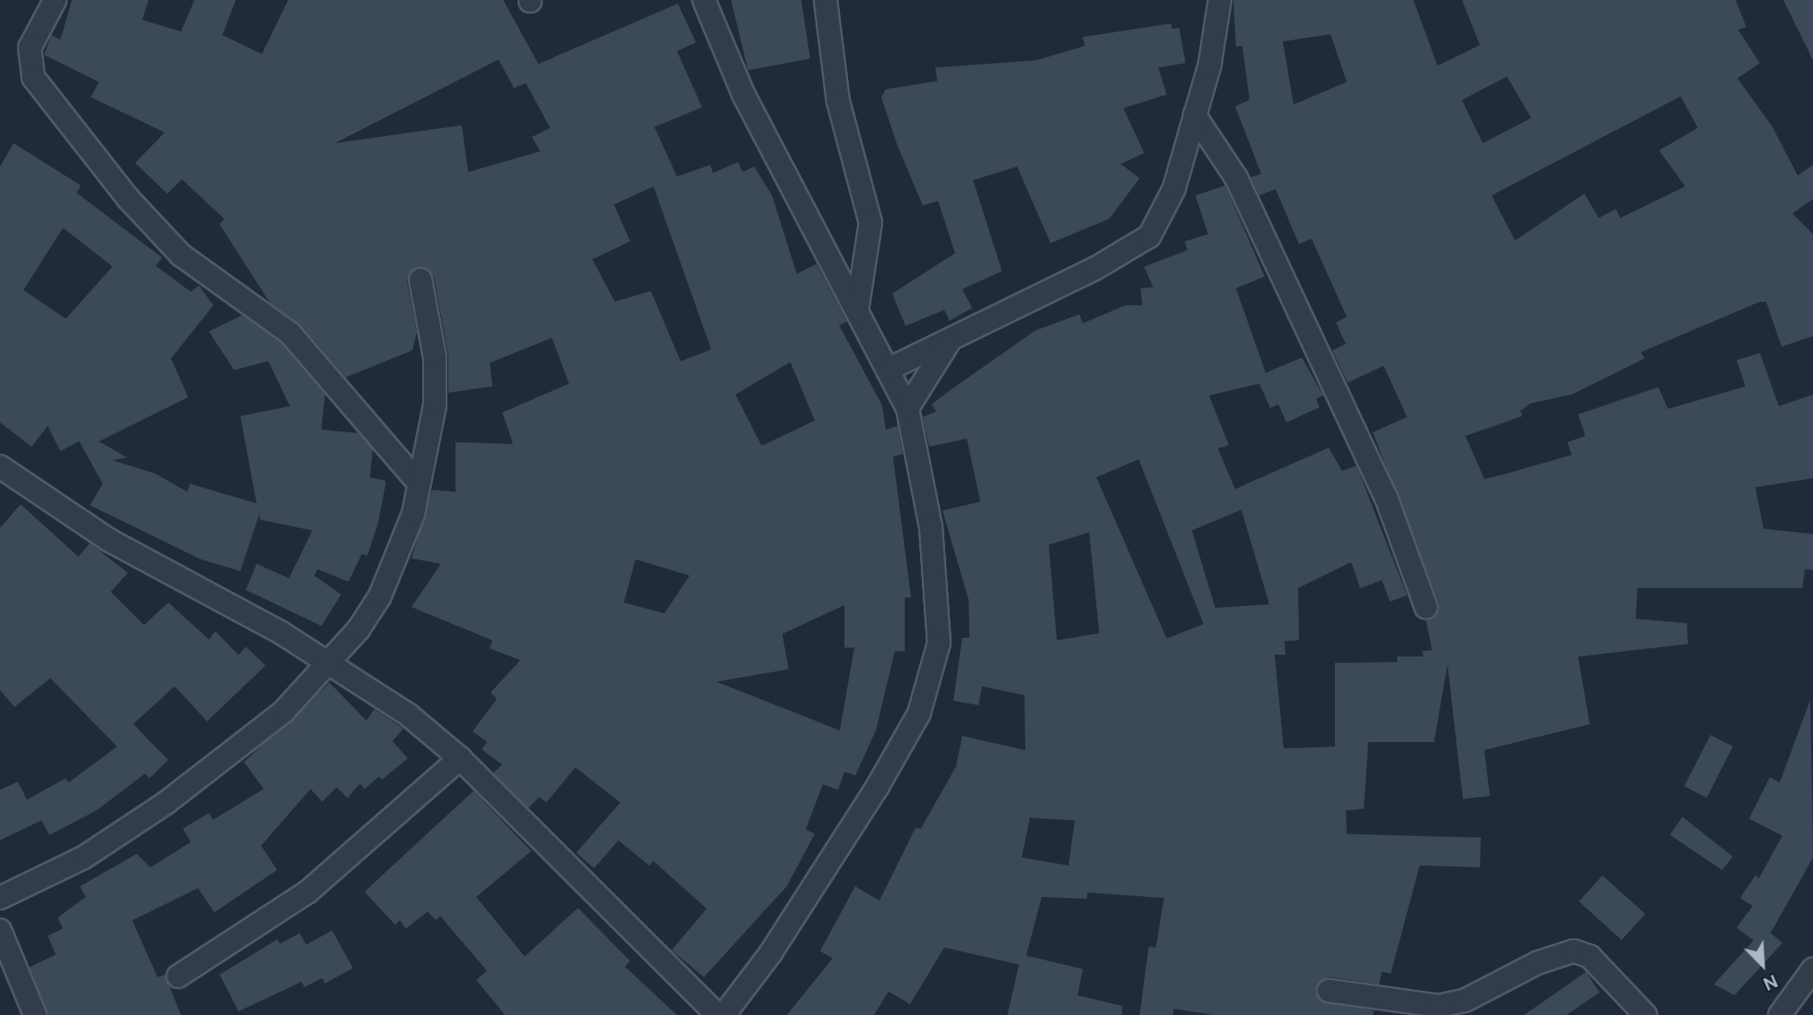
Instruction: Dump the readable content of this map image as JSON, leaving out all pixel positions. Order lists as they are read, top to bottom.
{
  "north": "bottom right"
}
